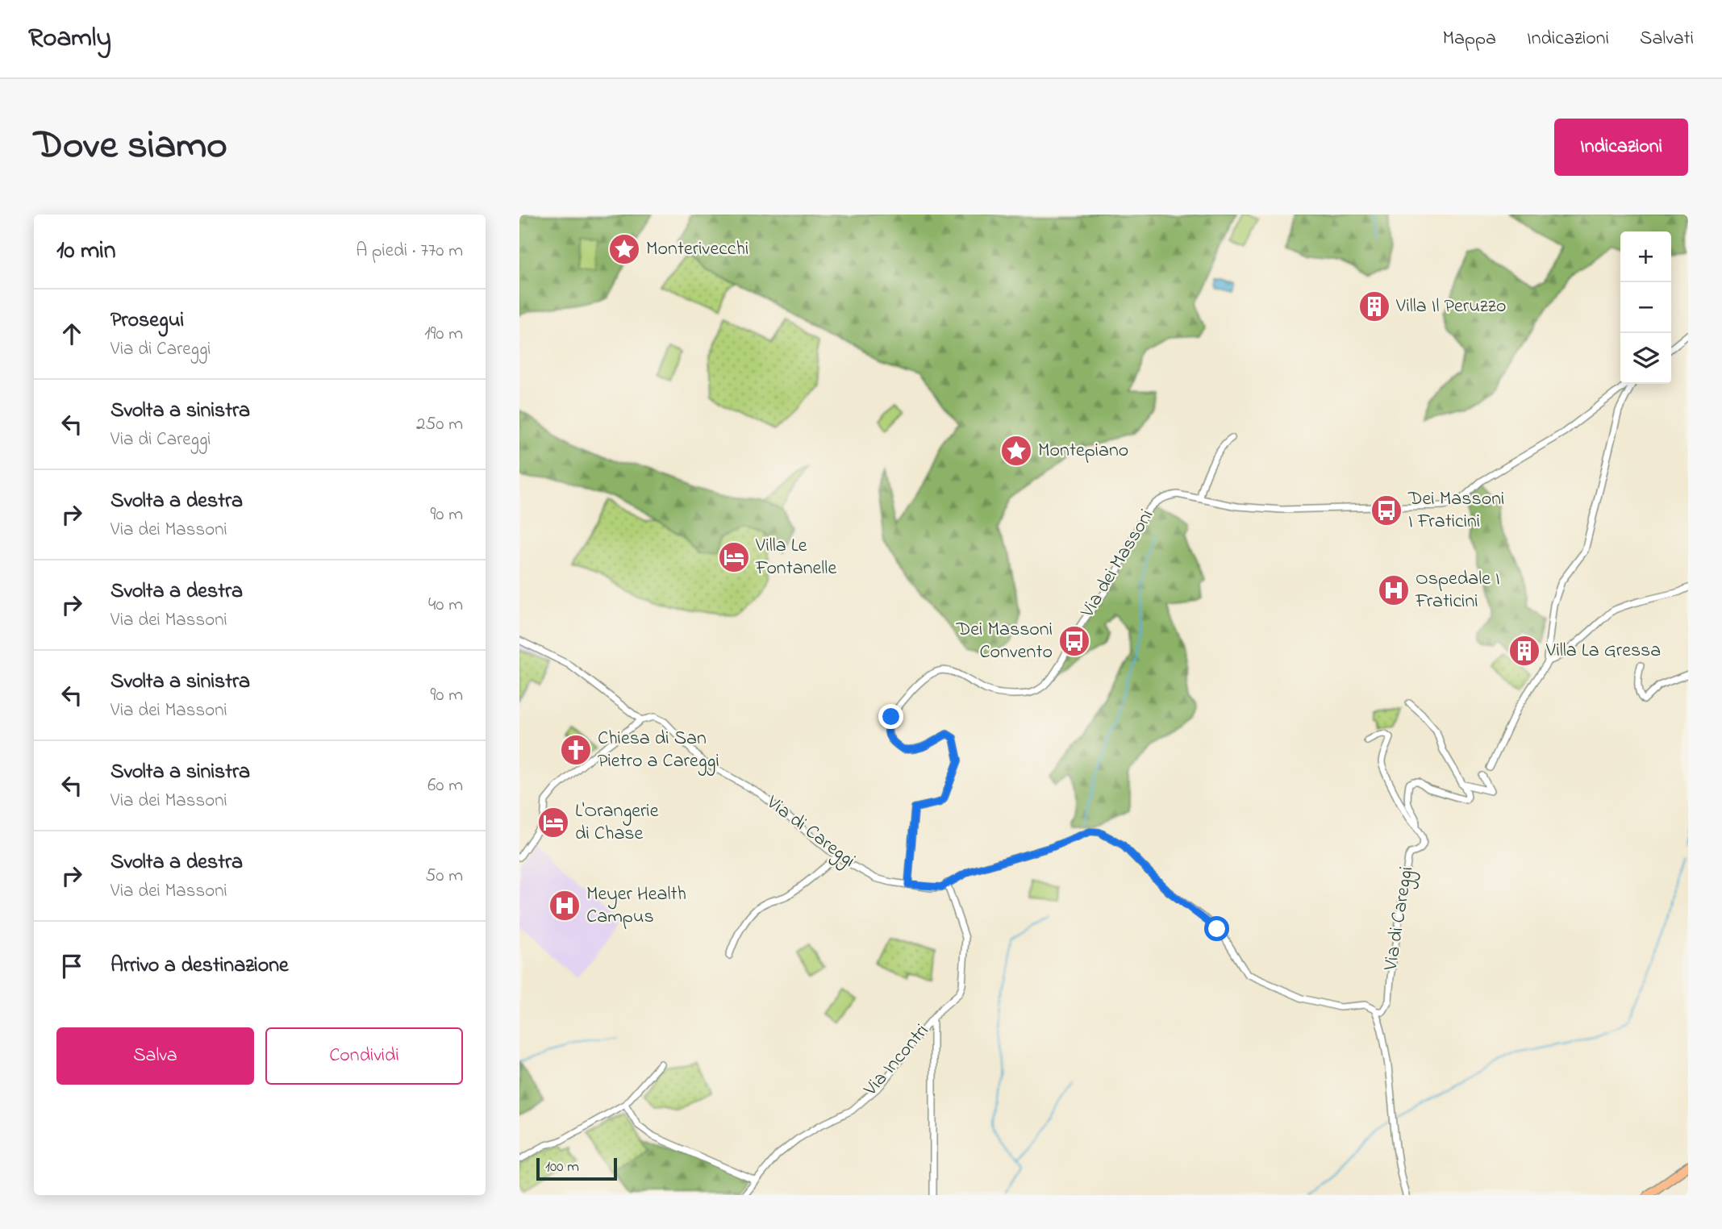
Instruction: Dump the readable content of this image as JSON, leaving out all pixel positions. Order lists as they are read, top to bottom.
{
  "streets": {
    "street": ["Via dei Massoni", "Via di Careggi", "Via Incontri"]
  },
  "crossings": [
    ["Via dei Massoni", "Via di Careggi"],
    ["Via di Careggi", "Via Incontri"]
  ],
  "places": {
    "place": ["Monterivecchi", "Montepiano"],
    "building": ["Villa Il Peruzzo", "Villa La Gressa"],
    "bus stop": ["Dei Massoni I Fraticini", "Dei Massoni Convento"],
    "hotel": ["Villa Le Fontanelle", "L'Orangerie di Chase"],
    "hospital": ["Ospedale I Fraticini", "Meyer Health Campus"],
    "church": ["Chiesa di San Pietro a Careggi"]
  },
  "scale_bar": "100 m",
  "page": {
    "header": "Roamly",
    "nav": ["Mappa", "Indicazioni", "Salvati"],
    "title": "Dove siamo",
    "buttons": [
      "Indicazioni",
      ["Salva", "Condividi"]
    ],
    "heading": ["10 min", "A piedi · 770 m"],
    "map_buttons": ["+", "−"],
    "list": [
      ["Prosegui", "Via di Careggi", "190 m"],
      ["Svolta a sinistra", "Via di Careggi", "250 m"],
      ["Svolta a destra", "Via dei Massoni", "90 m"],
      ["Svolta a destra", "Via dei Massoni", "40 m"],
      ["Svolta a sinistra", "Via dei Massoni", "90 m"],
      ["Svolta a sinistra", "Via dei Massoni", "60 m"],
      ["Svolta a destra", "Via dei Massoni", "50 m"],
      "Arrivo a destinazione"
    ],
    "scale": "100 m"
  }
}
